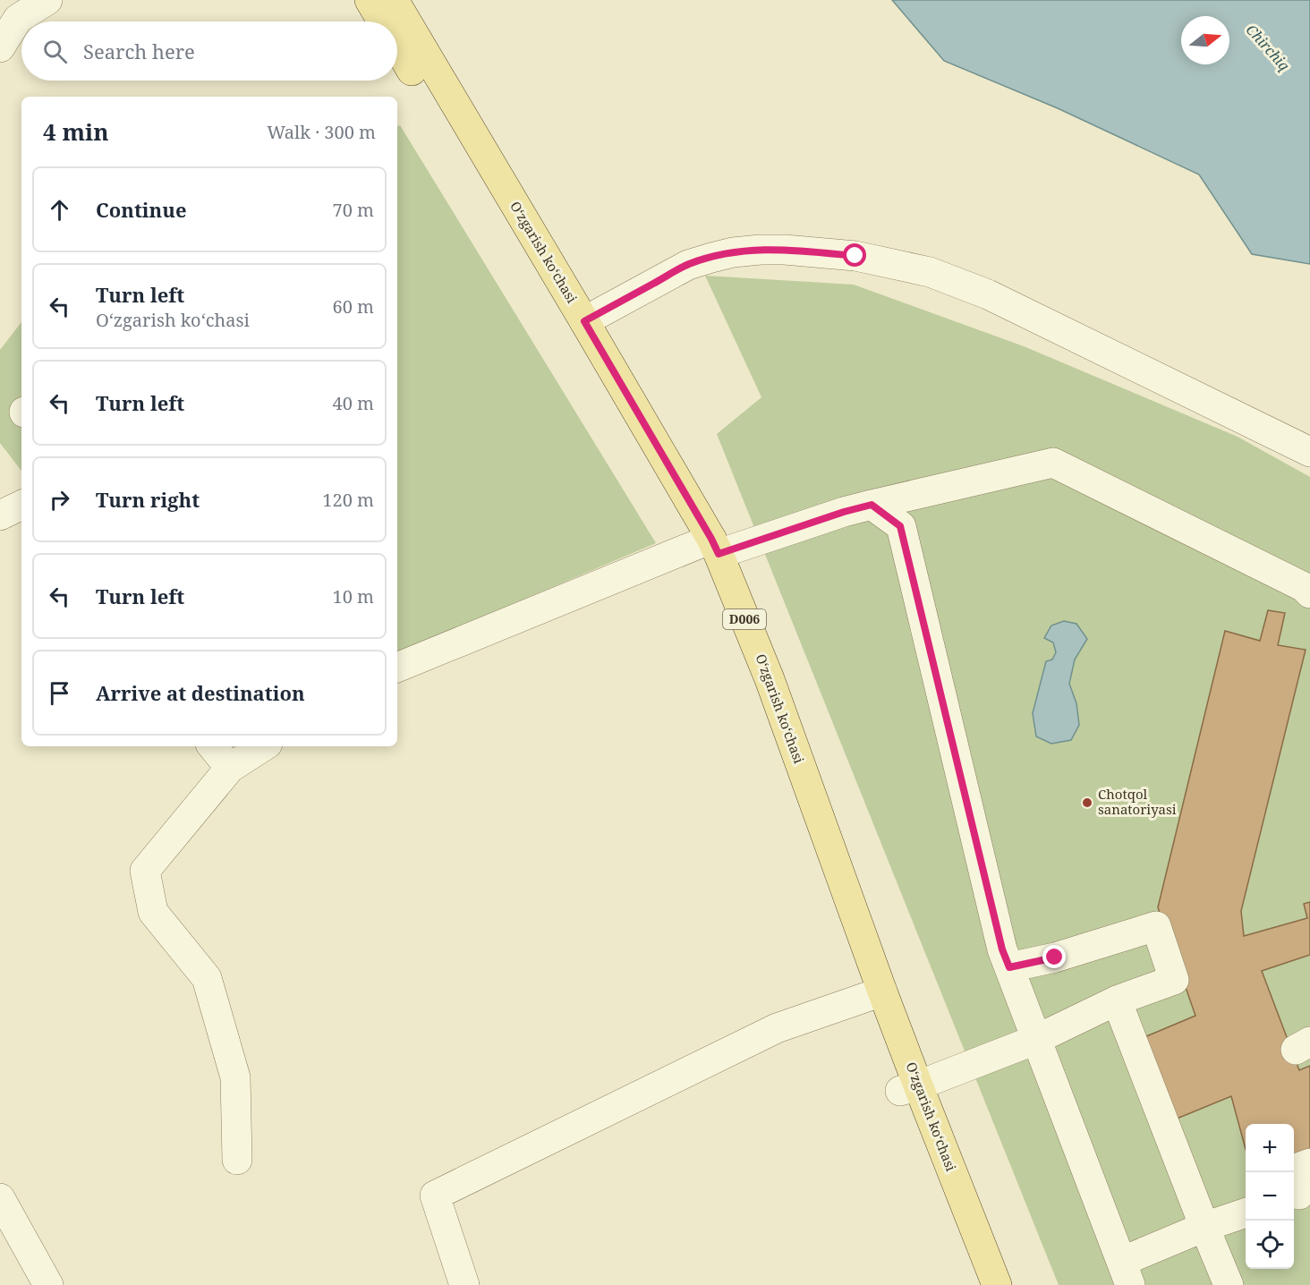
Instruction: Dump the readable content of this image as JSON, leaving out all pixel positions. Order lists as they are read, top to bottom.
{
  "streets": {
    "main road": ["Oʻzgarish koʻchasi", "D006"]
  },
  "water": ["Chirchiq"],
  "places": ["Chotqol sanatoriyasi"],
  "north": "right",
  "page": {
    "search": "Search here",
    "heading": ["4 min", "Walk · 300 m"],
    "list": [
      ["Continue", "70 m"],
      ["Turn left", "Oʻzgarish koʻchasi", "60 m"],
      ["Turn left", "40 m"],
      ["Turn right", "120 m"],
      ["Turn left", "10 m"],
      "Arrive at destination"
    ],
    "map_buttons": ["+", "−"]
  }
}
